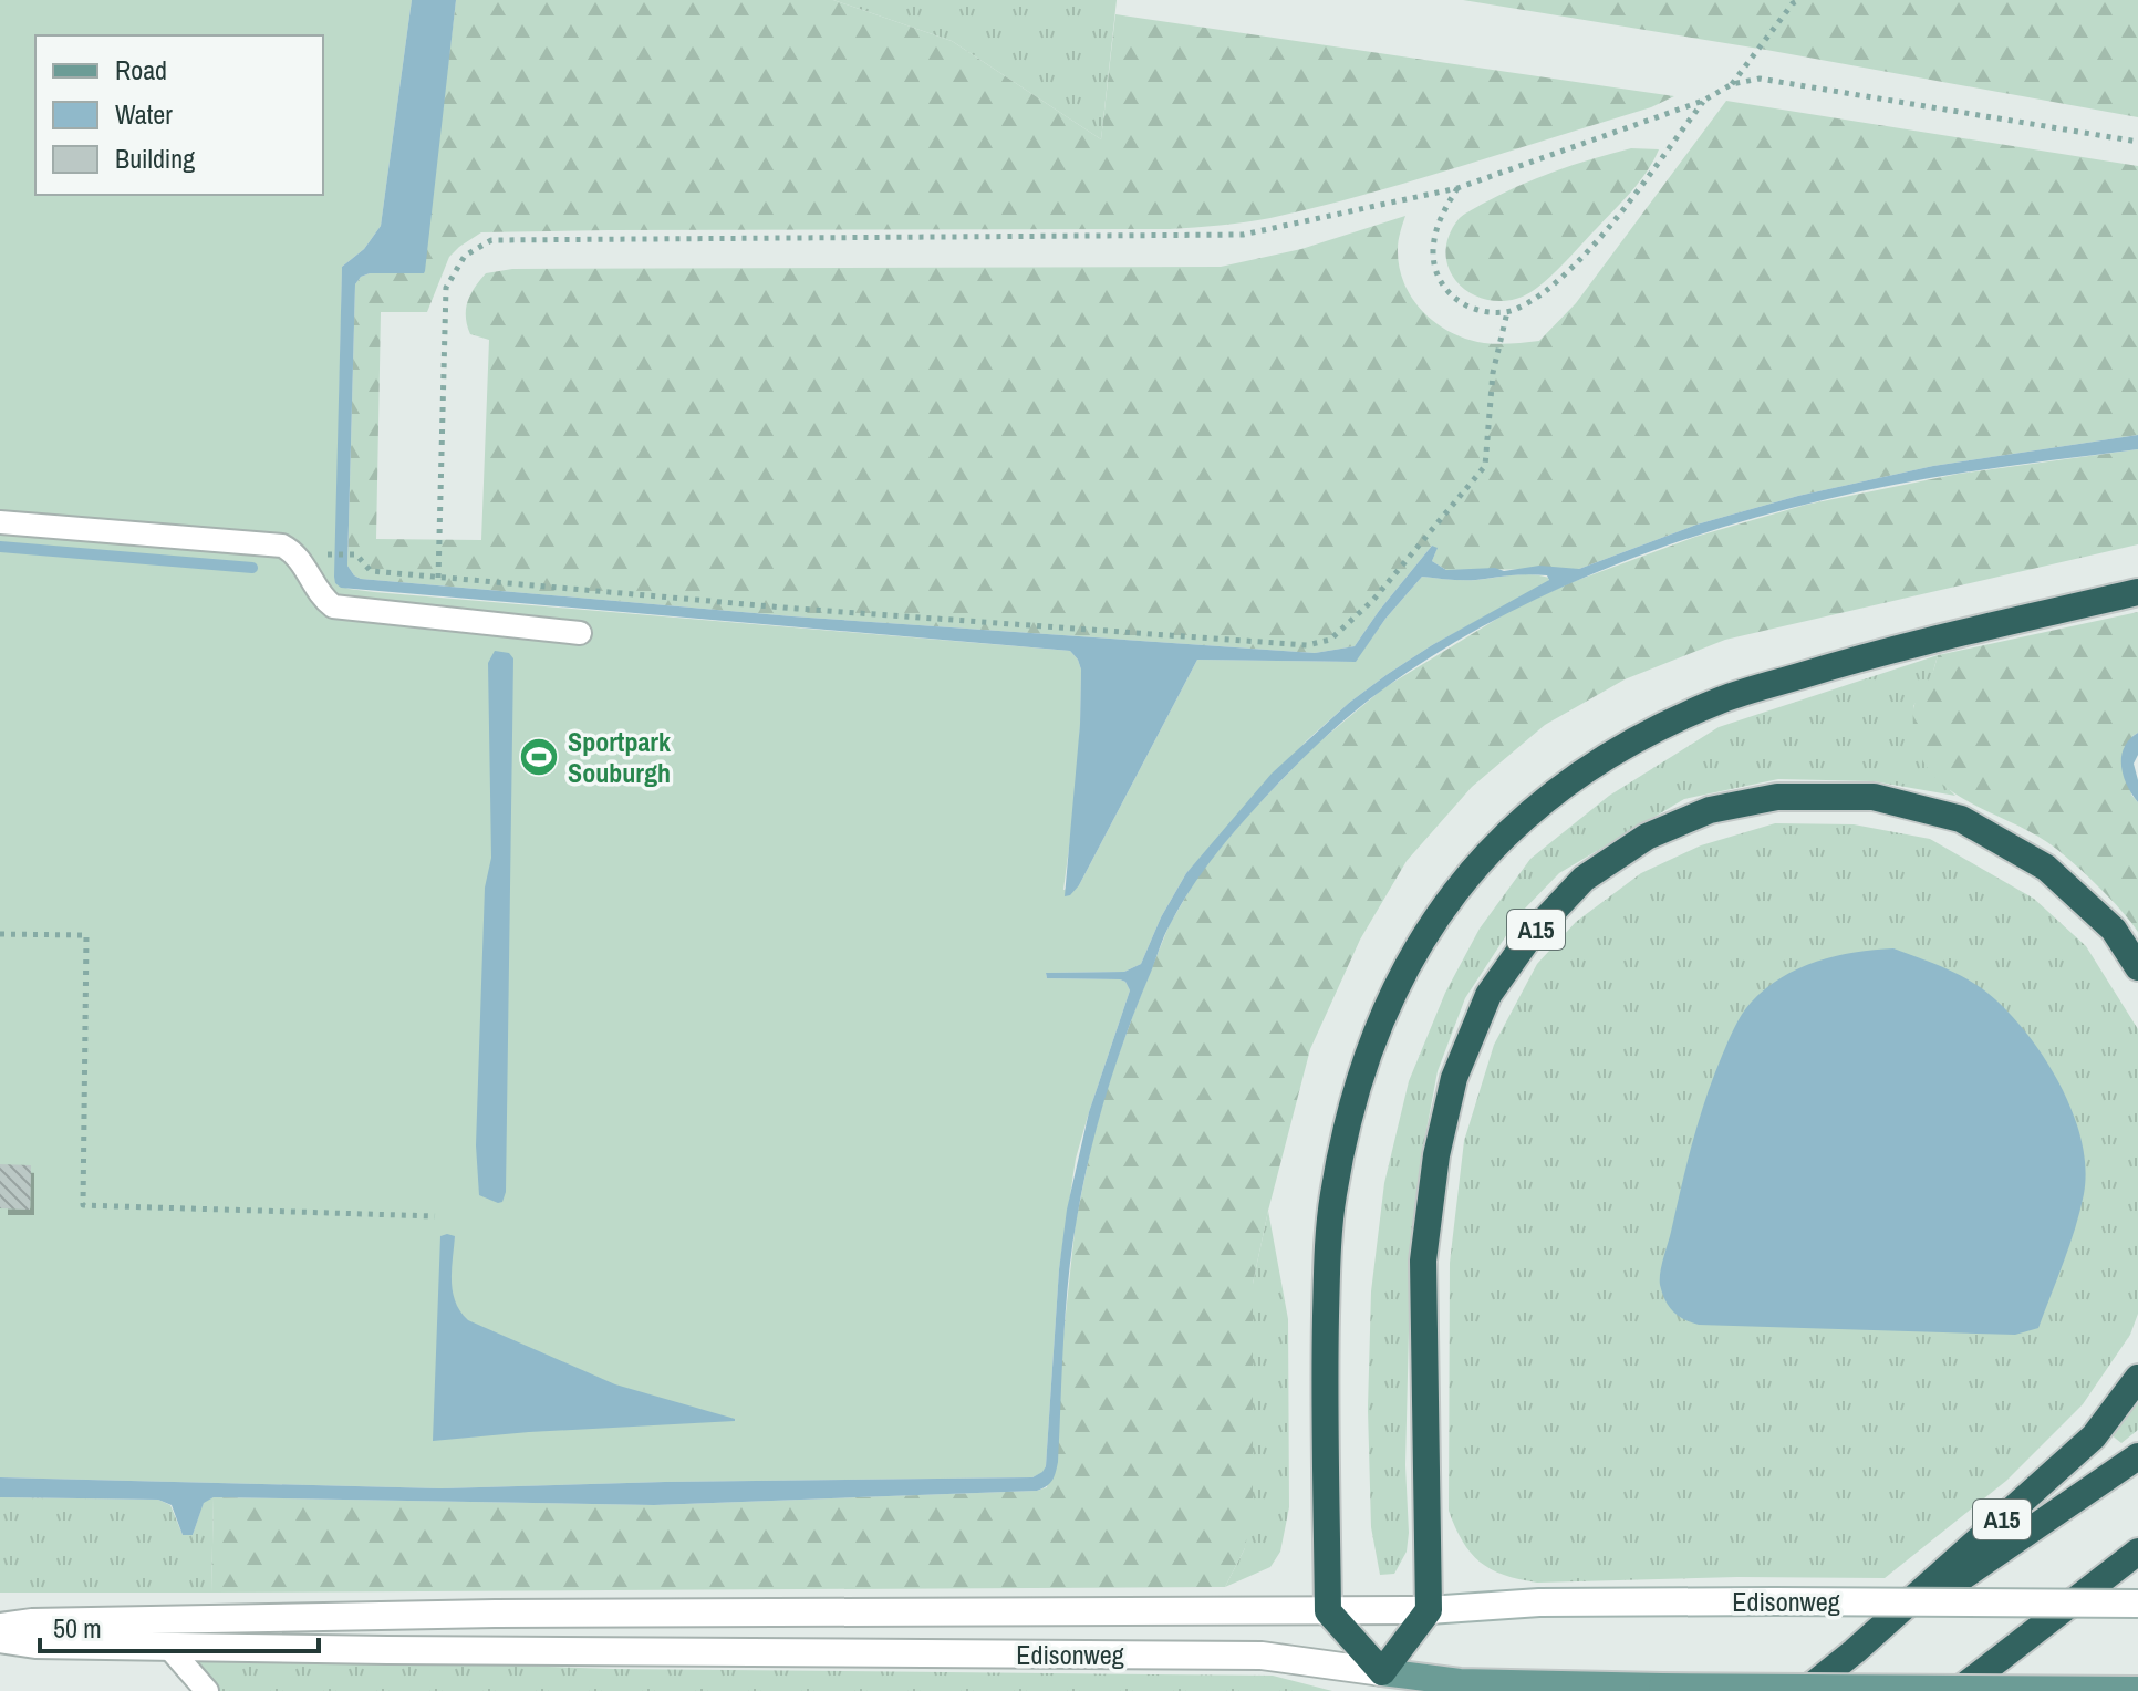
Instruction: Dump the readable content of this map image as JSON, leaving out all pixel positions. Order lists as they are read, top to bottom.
{
  "streets": {
    "highway": ["A15"],
    "main road": ["Edisonweg"]
  },
  "crossings": [
    ["A15", "Edisonweg"]
  ],
  "places": {
    "sports": ["Sportpark Souburgh"]
  },
  "legend": ["Road", "Water", "Building"],
  "scale_bar": "50 m"
}
